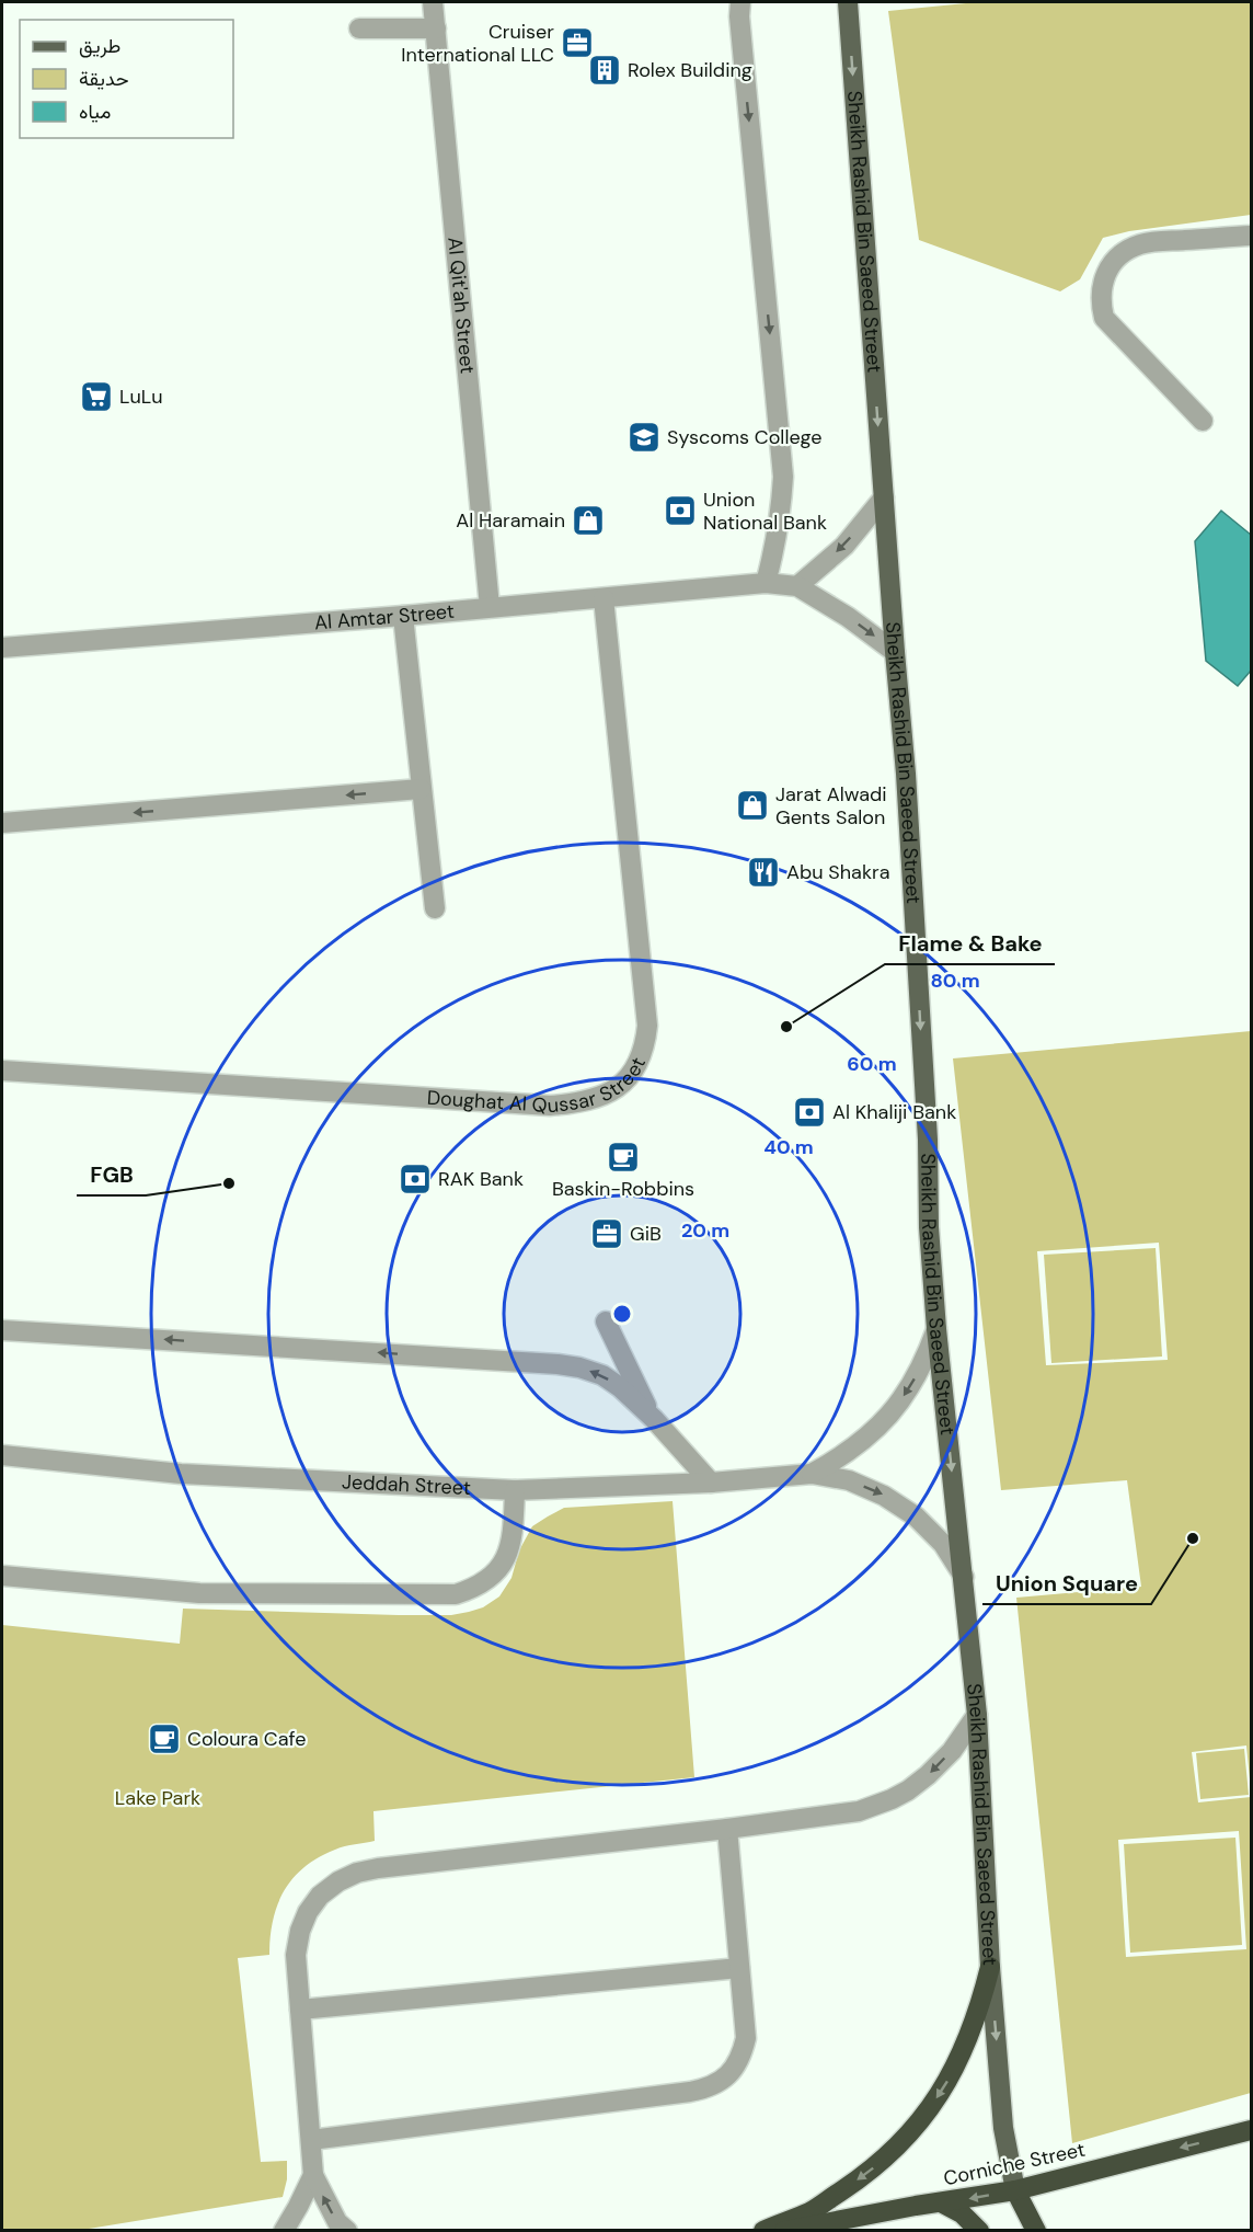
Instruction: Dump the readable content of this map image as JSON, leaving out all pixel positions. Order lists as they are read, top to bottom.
{
  "streets": {
    "highway": ["Corniche Street"],
    "main road": ["Sheikh Rashid Bin Saeed Street"],
    "street": [
      "Al Qit'ah Street",
      "Al Amtar Street",
      "Doughat Al Qussar Street",
      "Jeddah Street"
    ]
  },
  "crossings": [
    ["Sheikh Rashid Bin Saeed Street", "Jeddah Street"],
    ["Sheikh Rashid Bin Saeed Street", "Corniche Street"],
    ["Al Qit'ah Street", "Al Amtar Street"],
    ["Al Amtar Street", "Doughat Al Qussar Street"]
  ],
  "one_way": ["Sheikh Rashid Bin Saeed Street", "Corniche Street"],
  "parks": ["Lake Park"],
  "places": {
    "office": ["Cruiser International LLC", "GiB"],
    "building": ["Rolex Building"],
    "supermarket": ["LuLu"],
    "school or university": ["Syscoms College"],
    "bank": ["Union National Bank", "Al Khaliji Bank", "RAK Bank"],
    "shop": ["Al Haramain", "Jarat Alwadi Gents Salon"],
    "restaurant": ["Abu Shakra"],
    "other": ["Flame & Bake", "FGB", "Union Square"],
    "cafe": ["Baskin-Robbins", "Coloura Cafe"]
  },
  "legend": ["طريق", "حديقة", "مياه"],
  "rings": [
    "80 m",
    "60 m",
    "40 m",
    "20 m"
  ]
}
